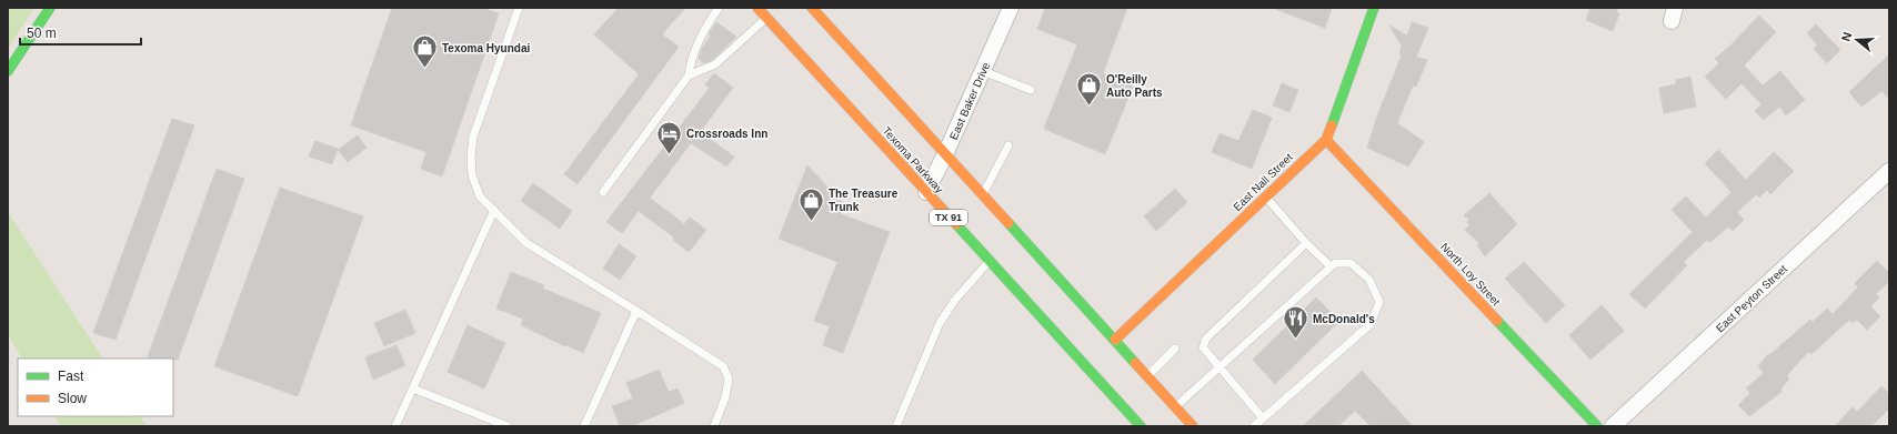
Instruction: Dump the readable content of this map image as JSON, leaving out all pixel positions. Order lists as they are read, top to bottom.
{
  "streets": {
    "main road": [
      "Texoma Parkway",
      "East Nall Street",
      "TX 91",
      "North Loy Street"
    ],
    "street": ["East Baker Drive", "East Peyton Street"]
  },
  "crossings": [
    ["East Baker Drive", "Texoma Parkway"],
    ["East Nall Street", "North Loy Street"]
  ],
  "places": {
    "shop": ["Texoma Hyundai", "O'Reilly Auto Parts", "The Treasure Trunk"],
    "hotel": ["Crossroads Inn"],
    "restaurant": ["McDonald's"]
  },
  "legend": ["Fast", "Slow"],
  "scale_bar": "50 m",
  "north": "left"
}
